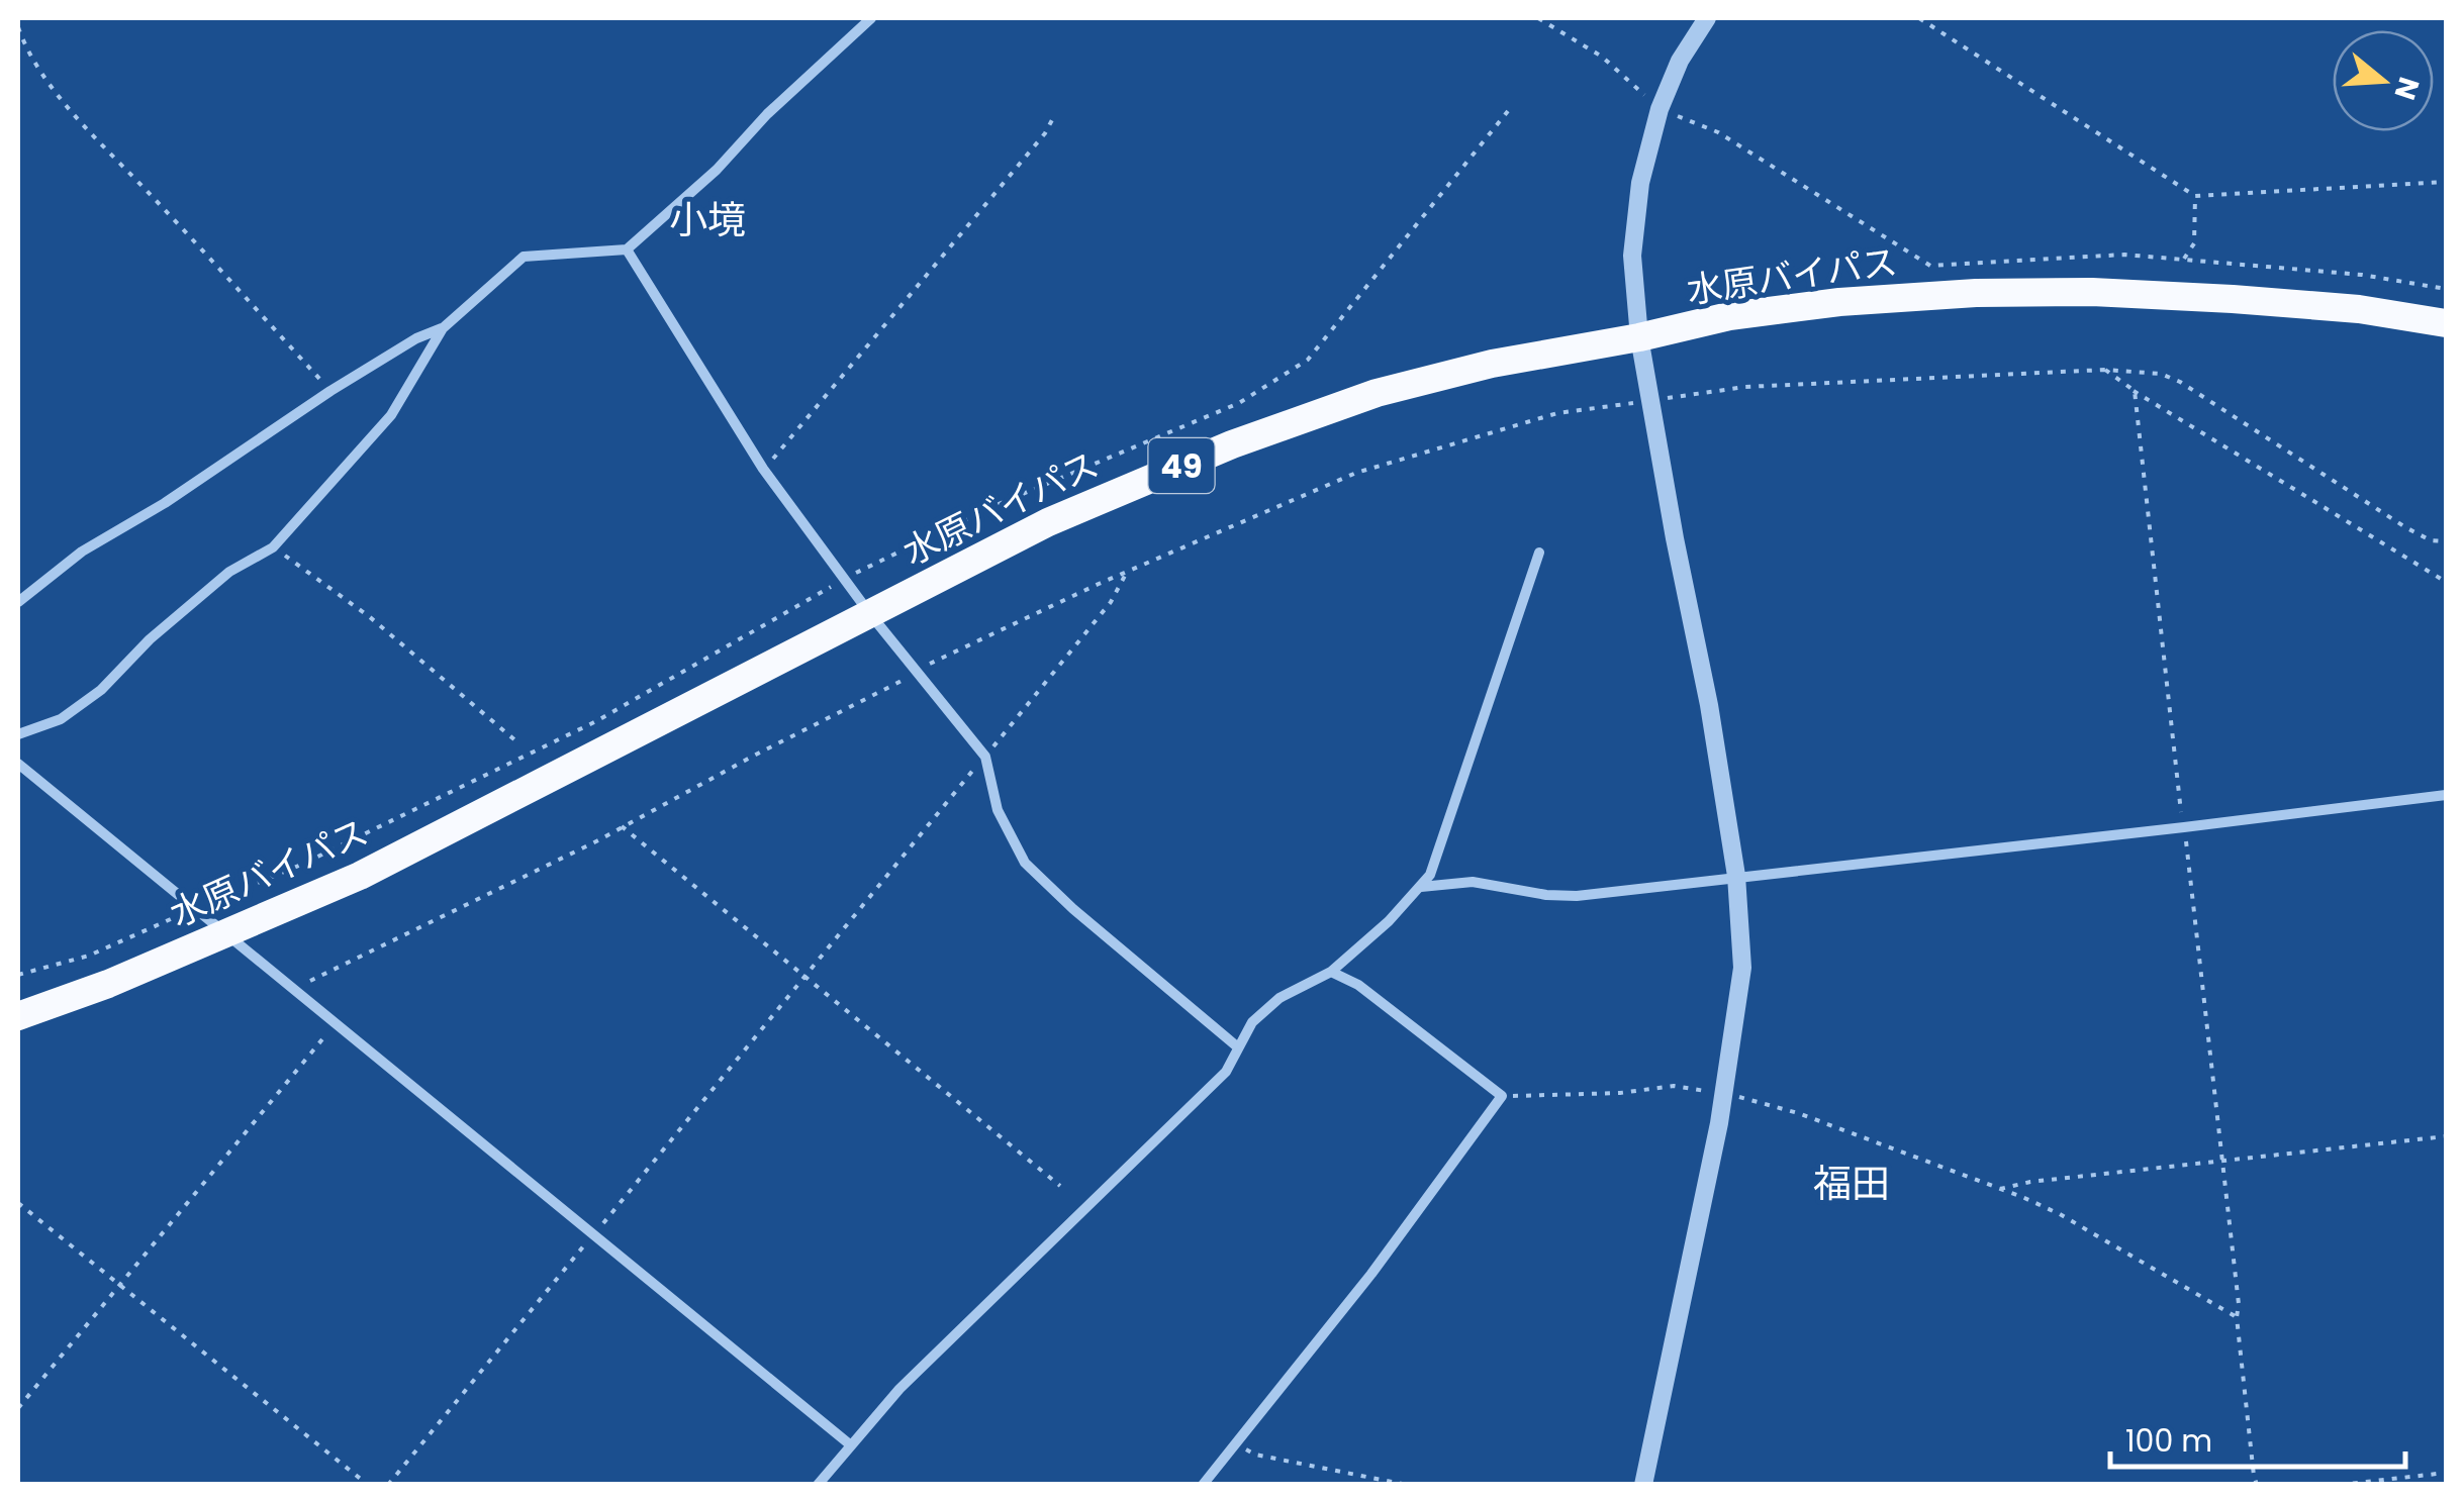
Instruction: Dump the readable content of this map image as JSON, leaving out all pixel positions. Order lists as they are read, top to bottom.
{
  "streets": {
    "highway": ["水原バイパス", "49"]
  },
  "districts": ["小境", "福田"],
  "scale_bar": "100 m",
  "north": "right"
}
